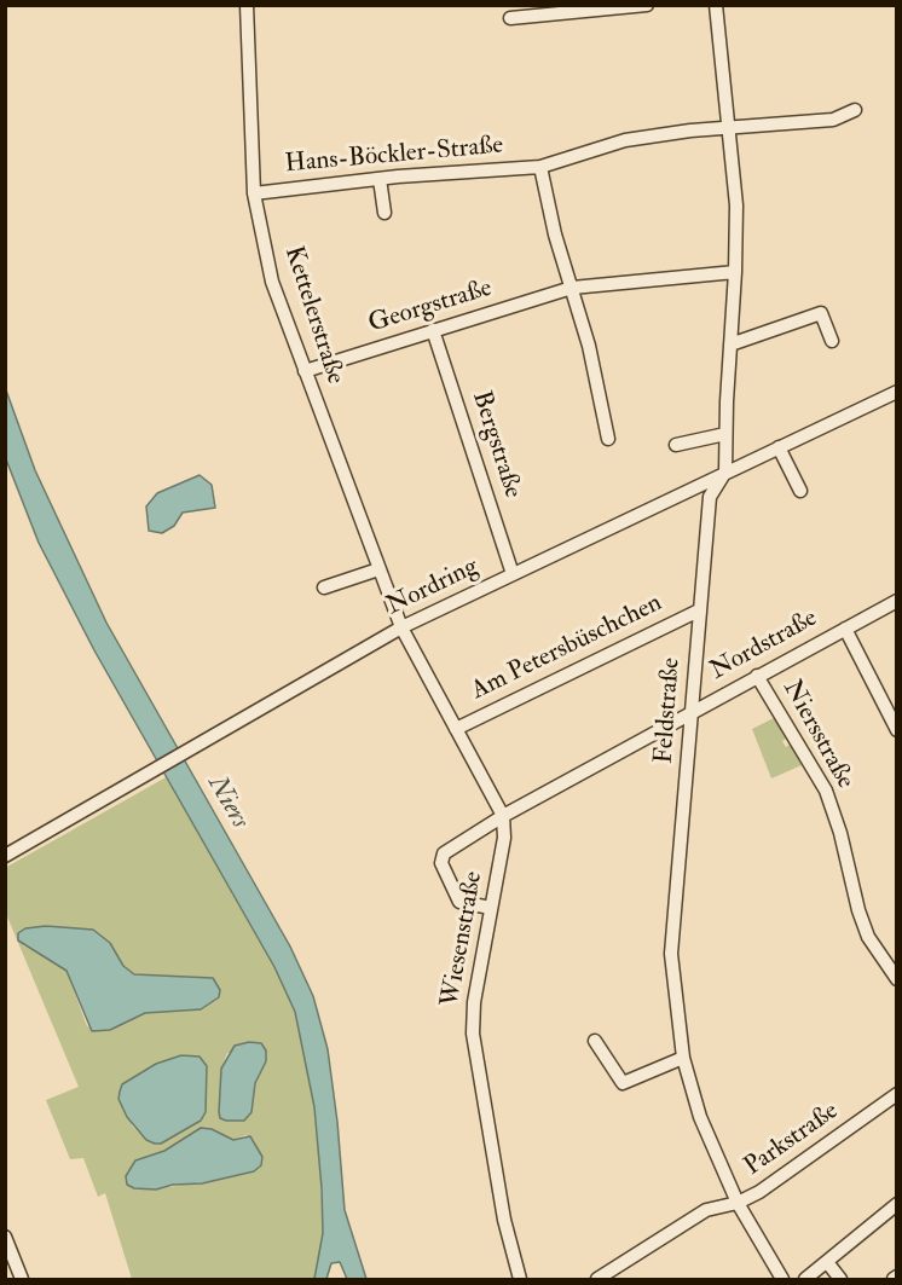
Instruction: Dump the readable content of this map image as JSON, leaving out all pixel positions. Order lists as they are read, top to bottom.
{
  "streets": {
    "street": [
      "Hans-Böckler-Straße",
      "Georgstraße",
      "Kettelerstraße",
      "Bergstraße",
      "Nordring",
      "Nordstraße",
      "Am Petersbüschchen",
      "Feldstraße",
      "Niersstraße",
      "Wiesenstraße",
      "Parkstraße"
    ]
  },
  "crossings": [
    ["Hans-Böckler-Straße", "Georgstraße"],
    ["Hans-Böckler-Straße", "Kettelerstraße"],
    ["Hans-Böckler-Straße", "Feldstraße"],
    ["Georgstraße", "Kettelerstraße"],
    ["Georgstraße", "Bergstraße"],
    ["Georgstraße", "Feldstraße"],
    ["Kettelerstraße", "Nordring"],
    ["Bergstraße", "Nordring"],
    ["Nordring", "Feldstraße"],
    ["Nordstraße", "Feldstraße"],
    ["Nordstraße", "Niersstraße"],
    ["Nordstraße", "Wiesenstraße"],
    ["Am Petersbüschchen", "Feldstraße"],
    ["Feldstraße", "Parkstraße"]
  ],
  "water": ["Niers"]
}
